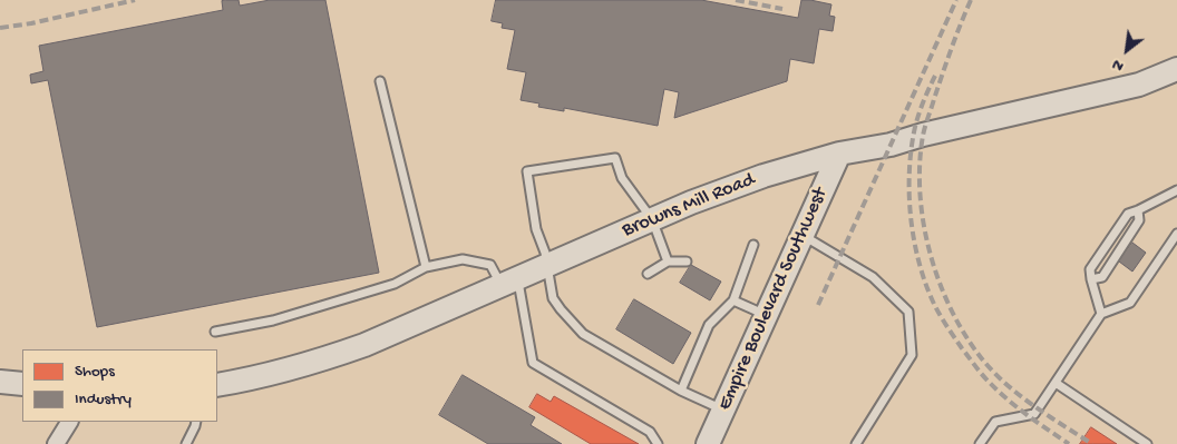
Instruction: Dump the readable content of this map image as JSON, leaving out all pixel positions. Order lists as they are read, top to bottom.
{
  "streets": {
    "street": ["Browns Mill Road", "Empire Boulevard Southwest"]
  },
  "crossings": [
    ["Browns Mill Road", "Empire Boulevard Southwest"]
  ],
  "legend": ["Shops", "Industry"],
  "north": "bottom left"
}
